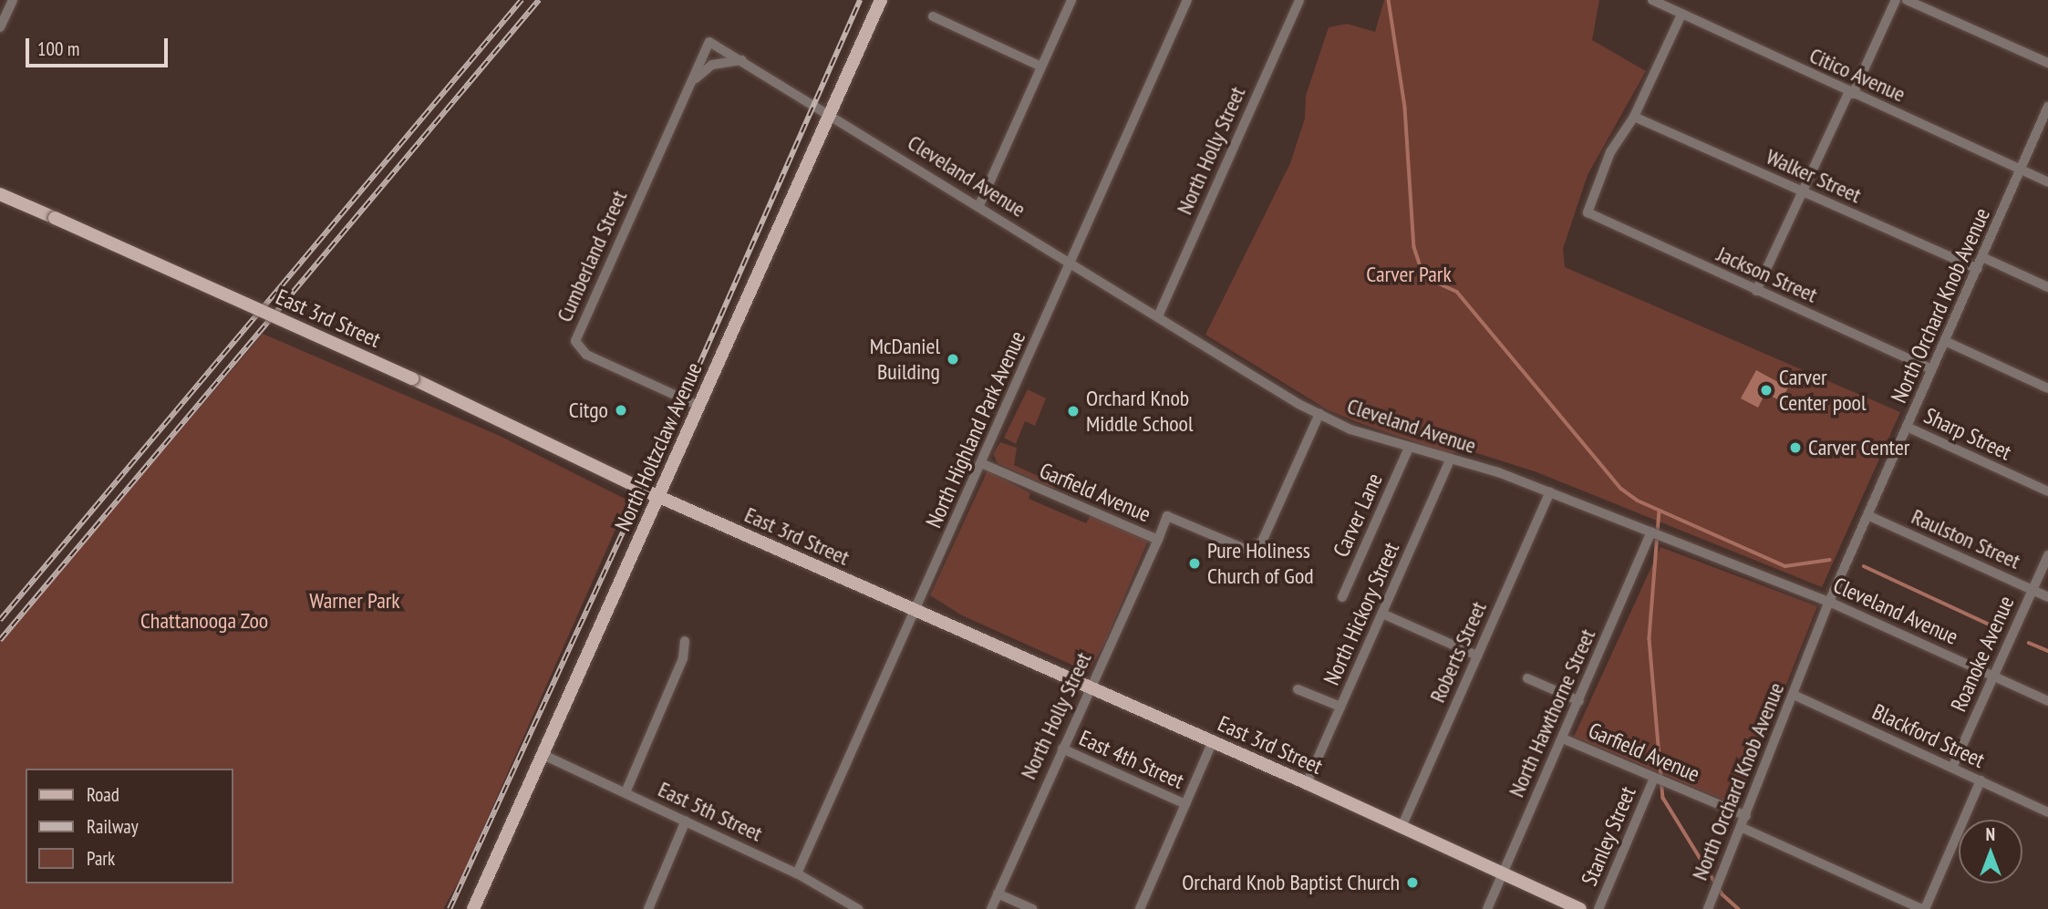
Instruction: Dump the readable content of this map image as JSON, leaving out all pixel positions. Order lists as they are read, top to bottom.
{
  "streets": {
    "main road": ["East 3rd Street", "North Holtzclaw Avenue"],
    "street": [
      "Citico Avenue",
      "North Holly Street",
      "Cleveland Avenue",
      "Walker Street",
      "Cumberland Street",
      "Jackson Street",
      "North Orchard Knob Avenue",
      "North Highland Park Avenue",
      "Sharp Street",
      "Garfield Avenue",
      "Carver Lane",
      "Raulston Street",
      "North Hickory Street",
      "Roberts Street",
      "Roanoke Avenue",
      "North Hawthorne Street",
      "Blackford Street",
      "East 4th Street",
      "East 5th Street",
      "Stanley Street"
    ]
  },
  "crossings": [
    ["Citico Avenue", "North Orchard Knob Avenue"],
    ["North Holly Street", "Cleveland Avenue"],
    ["North Holly Street", "East 3rd Street"],
    ["North Holly Street", "Garfield Avenue"],
    ["North Holly Street", "East 4th Street"],
    ["Cleveland Avenue", "Cumberland Street"],
    ["Cleveland Avenue", "North Orchard Knob Avenue"],
    ["Cleveland Avenue", "North Highland Park Avenue"],
    ["Cleveland Avenue", "North Holtzclaw Avenue"],
    ["Cleveland Avenue", "Garfield Avenue"],
    ["Cleveland Avenue", "Carver Lane"],
    ["Cleveland Avenue", "North Hickory Street"],
    ["Cleveland Avenue", "Roberts Street"],
    ["Cleveland Avenue", "Roanoke Avenue"],
    ["Cleveland Avenue", "North Hawthorne Street"],
    ["Walker Street", "Jackson Street"],
    ["Walker Street", "North Orchard Knob Avenue"],
    ["Cumberland Street", "North Holtzclaw Avenue"],
    ["Jackson Street", "North Orchard Knob Avenue"],
    ["North Orchard Knob Avenue", "Sharp Street"],
    ["North Orchard Knob Avenue", "Garfield Avenue"],
    ["North Orchard Knob Avenue", "Raulston Street"],
    ["North Orchard Knob Avenue", "Blackford Street"],
    ["East 3rd Street", "North Highland Park Avenue"],
    ["East 3rd Street", "North Holtzclaw Avenue"],
    ["East 3rd Street", "North Hickory Street"],
    ["East 3rd Street", "Roberts Street"],
    ["East 3rd Street", "North Hawthorne Street"],
    ["North Highland Park Avenue", "Garfield Avenue"],
    ["North Highland Park Avenue", "East 5th Street"],
    ["North Holtzclaw Avenue", "East 5th Street"],
    ["Garfield Avenue", "North Hawthorne Street"],
    ["Garfield Avenue", "Stanley Street"],
    ["Raulston Street", "Roanoke Avenue"],
    ["Roanoke Avenue", "Blackford Street"]
  ],
  "parks": ["Carver Park", "Warner Park", "Chattanooga Zoo"],
  "places": [
    "McDaniel Building",
    "Carver Center pool",
    "Citgo",
    "Orchard Knob Middle School",
    "Carver Center",
    "Pure Holiness Church of God",
    "Orchard Knob Baptist Church"
  ],
  "legend": ["Road", "Railway", "Park"],
  "scale_bar": "100 m",
  "north": "top"
}
